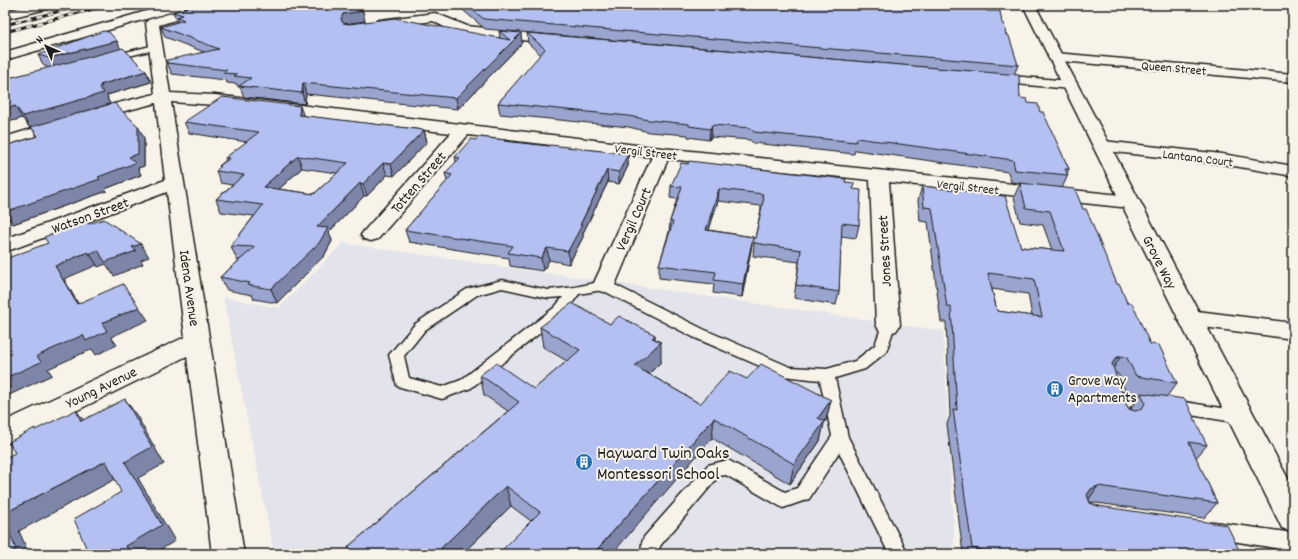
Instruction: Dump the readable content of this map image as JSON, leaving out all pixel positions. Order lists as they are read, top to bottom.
{
  "streets": {
    "main road": [
      "Queen Street",
      "Vergil Street",
      "Lantana Court",
      "Totten Street",
      "Watson Street",
      "Vergil Court",
      "Jones Street",
      "Grove Way",
      "Idena Avenue",
      "Young Avenue"
    ]
  },
  "crossings": [
    ["Queen Street", "Grove Way"],
    ["Vergil Street", "Totten Street"],
    ["Vergil Street", "Vergil Court"],
    ["Vergil Street", "Jones Street"],
    ["Vergil Street", "Grove Way"],
    ["Vergil Street", "Idena Avenue"],
    ["Lantana Court", "Grove Way"],
    ["Watson Street", "Idena Avenue"],
    ["Idena Avenue", "Young Avenue"]
  ],
  "places": {
    "building": ["Grove Way Apartments", "Hayward Twin Oaks Montessori School"]
  },
  "north": "top left"
}
